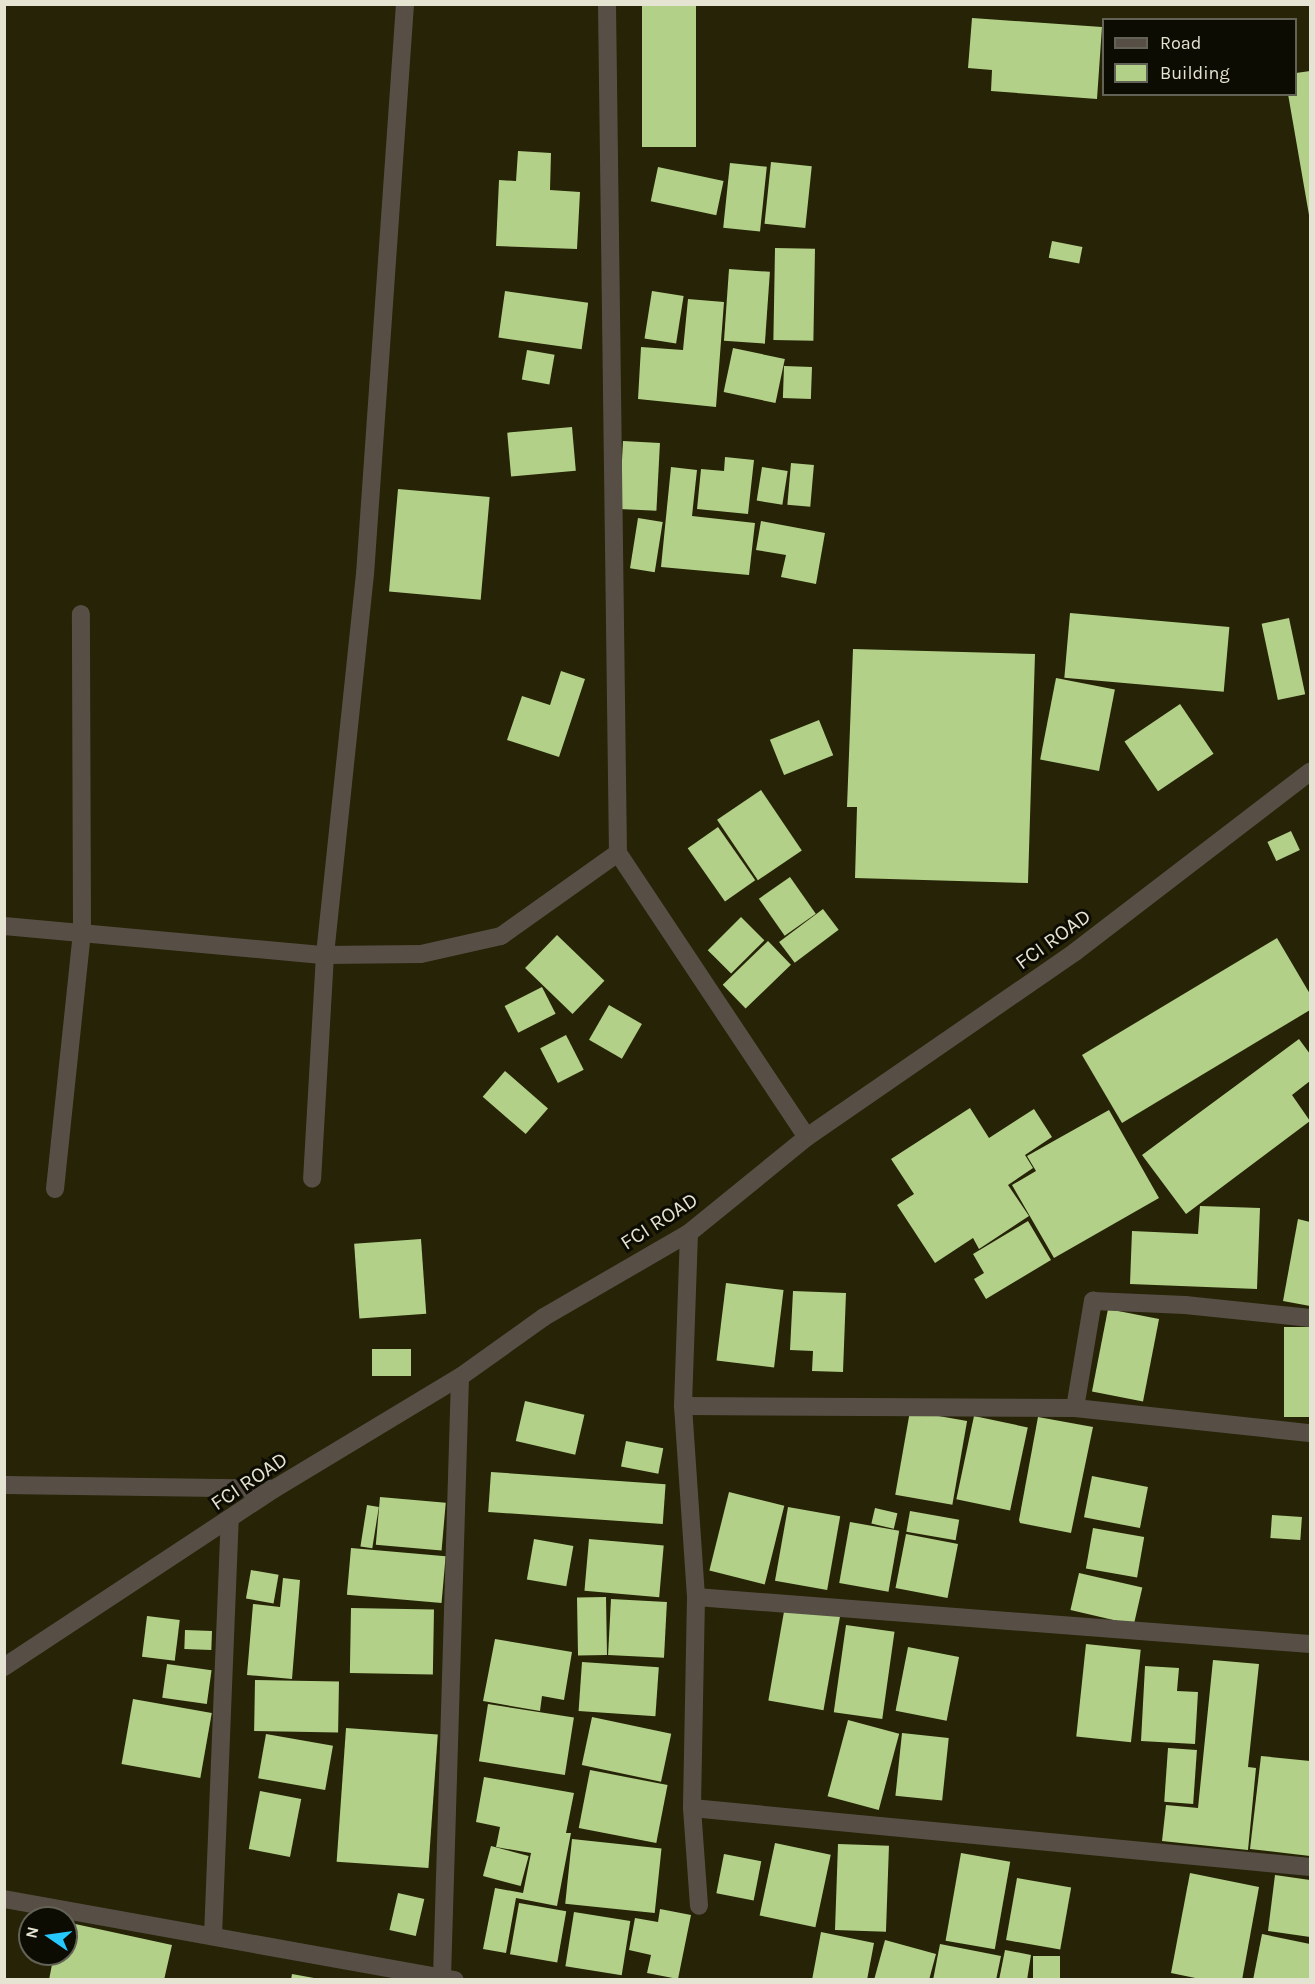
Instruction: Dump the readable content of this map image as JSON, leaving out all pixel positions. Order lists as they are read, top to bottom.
{
  "streets": {
    "street": ["FCI ROAD"]
  },
  "legend": ["Road", "Building"],
  "north": "left"
}
